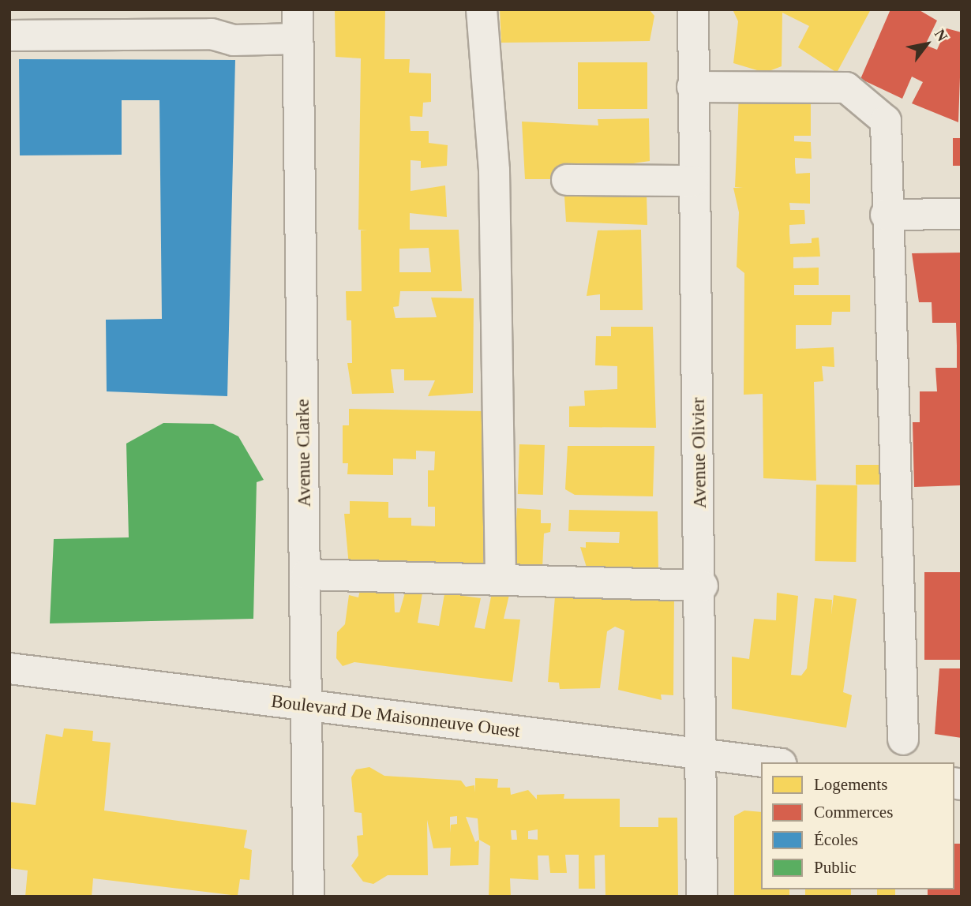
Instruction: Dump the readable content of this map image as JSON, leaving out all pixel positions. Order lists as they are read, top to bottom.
{
  "streets": {
    "street": ["Avenue Clarke", "Avenue Olivier", "Boulevard De Maisonneuve Ouest"]
  },
  "crossings": [
    ["Avenue Clarke", "Boulevard De Maisonneuve Ouest"],
    ["Avenue Olivier", "Boulevard De Maisonneuve Ouest"]
  ],
  "legend": [
    "Logements",
    "Commerces",
    "Écoles",
    "Public"
  ],
  "north": "top right"
}
